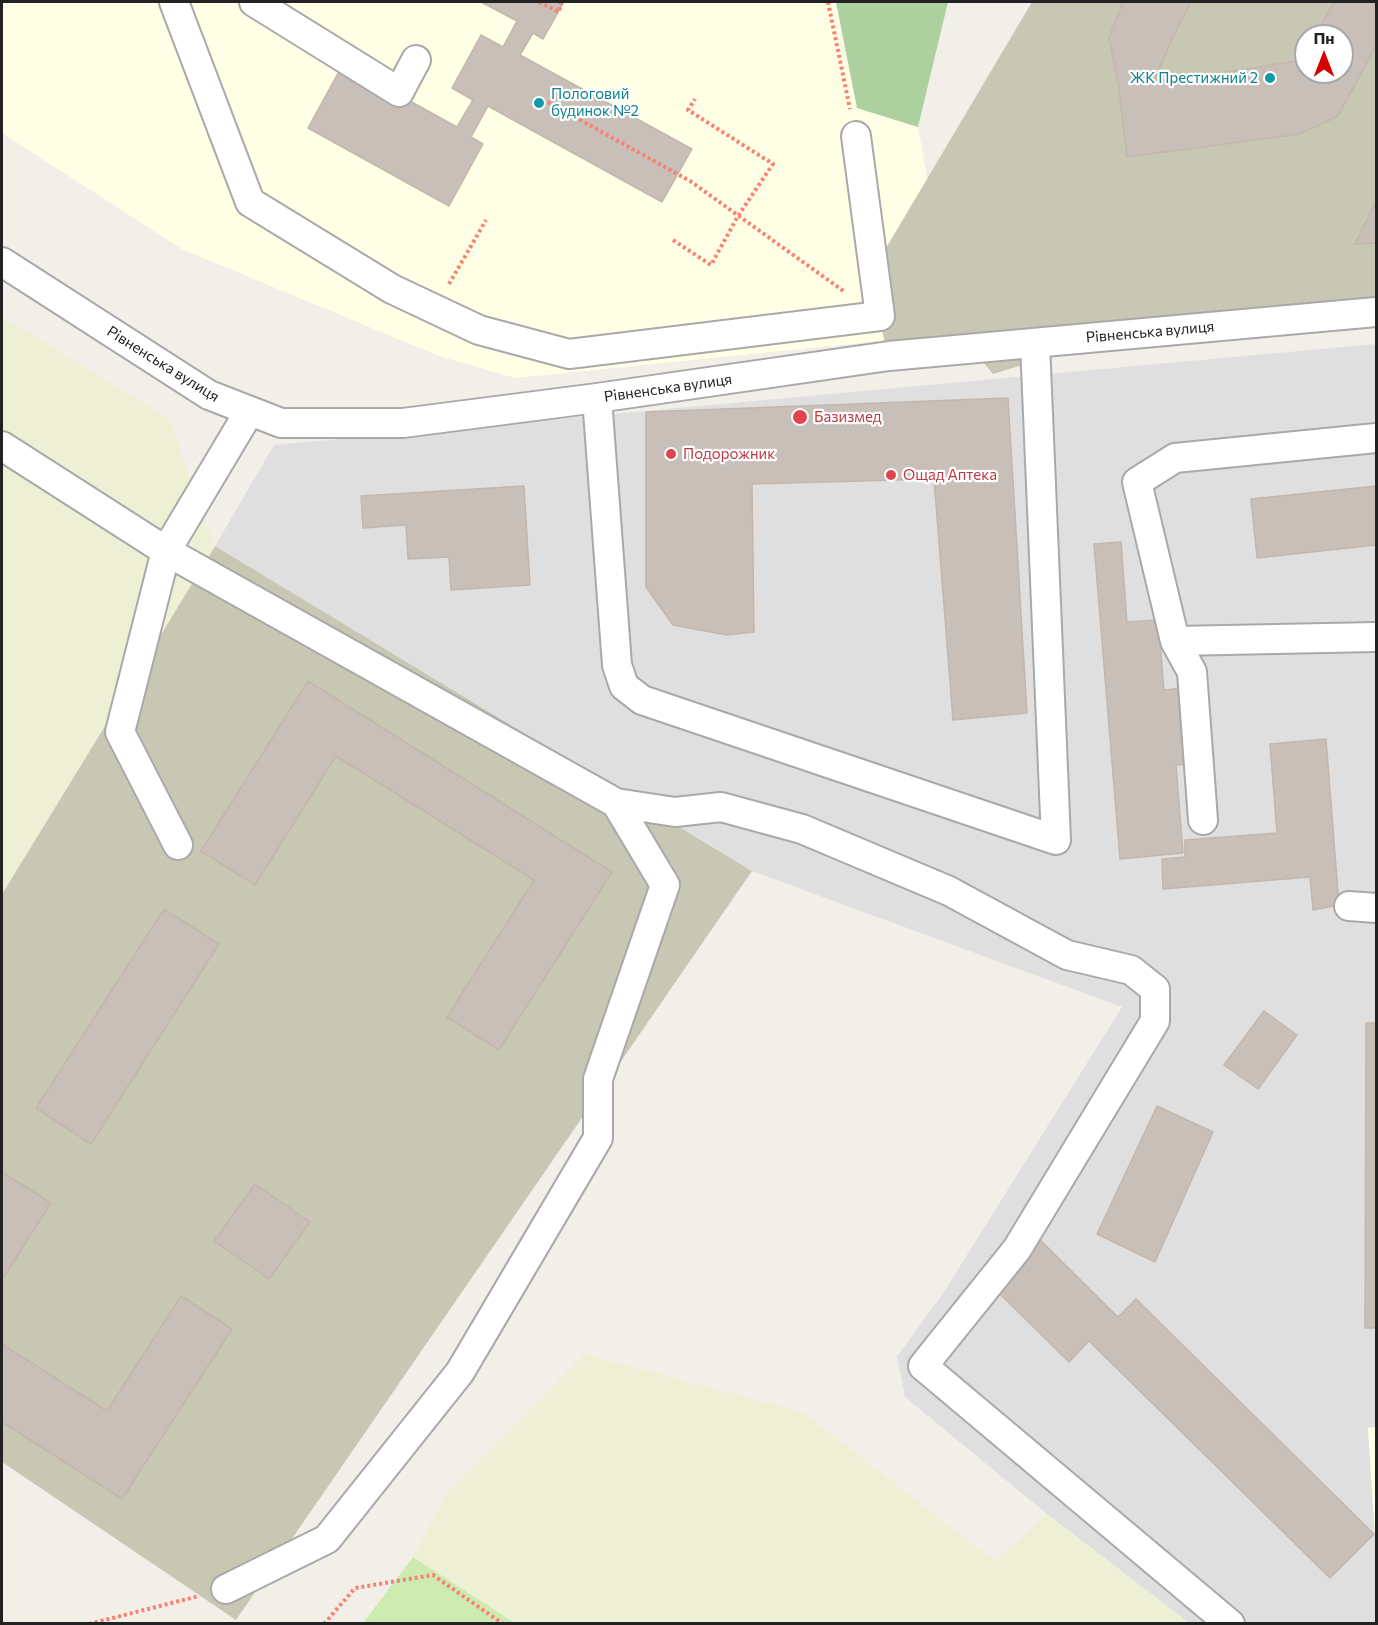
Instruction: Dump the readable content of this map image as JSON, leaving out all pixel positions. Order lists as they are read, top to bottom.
{
  "streets": {
    "street": ["Рівненська вулиця"]
  },
  "places": [
    "ЖК Престижний 2",
    "Пологовий будинок №2",
    "Базизмед",
    "Подорожник",
    "Ощад Аптека"
  ],
  "north": "top"
}
